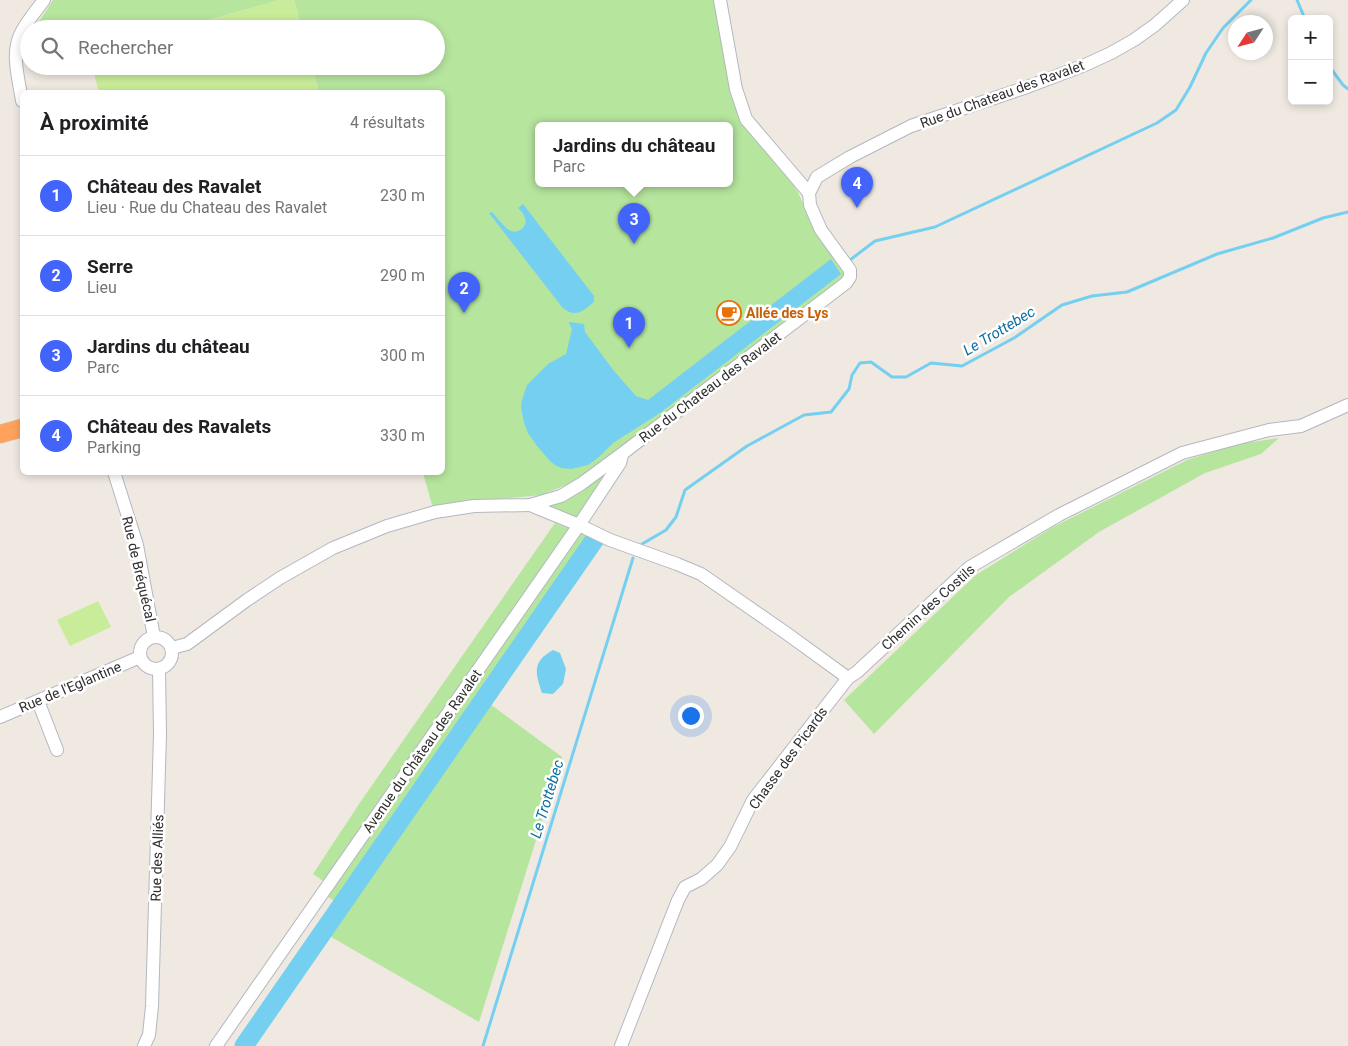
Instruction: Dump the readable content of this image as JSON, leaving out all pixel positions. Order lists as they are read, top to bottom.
{
  "streets": {
    "street": [
      "Rue du Chateau des Ravalet",
      "Rue de Bréquécal",
      "Chemin des Costils",
      "Rue de l'Eglantine",
      "Avenue du Château des Ravalet",
      "Chasse des Picards",
      "Rue des Alliés"
    ]
  },
  "crossings": [
    ["Rue du Chateau des Ravalet", "Rue de Bréquécal"],
    ["Rue du Chateau des Ravalet", "Rue de l'Eglantine"],
    ["Rue du Chateau des Ravalet", "Avenue du Château des Ravalet"],
    ["Rue du Chateau des Ravalet", "Rue des Alliés"],
    ["Rue de Bréquécal", "Rue de l'Eglantine"],
    ["Rue de Bréquécal", "Rue des Alliés"],
    ["Chemin des Costils", "Chasse des Picards"],
    ["Rue de l'Eglantine", "Rue des Alliés"]
  ],
  "water": ["Le Trottebec"],
  "places": {
    "cafe": ["Allée des Lys"]
  },
  "north": "bottom left",
  "page": {
    "map_buttons": ["+", "−"],
    "search": "Rechercher",
    "heading": ["À proximité", "4 résultats"],
    "popup": ["Jardins du château", "Parc"],
    "list": [
      {
        "mark": "1",
        "name": "Château des Ravalet",
        "note": "Lieu · Rue du Chateau des Ravalet",
        "value": "230 m"
      },
      {
        "mark": "2",
        "name": "Serre",
        "note": "Lieu",
        "value": "290 m"
      },
      {
        "mark": "3",
        "name": "Jardins du château",
        "note": "Parc",
        "value": "300 m"
      },
      {
        "mark": "4",
        "name": "Château des Ravalets",
        "note": "Parking",
        "value": "330 m"
      }
    ],
    "pins": [
      "4",
      "3",
      "2",
      "1"
    ]
  }
}
